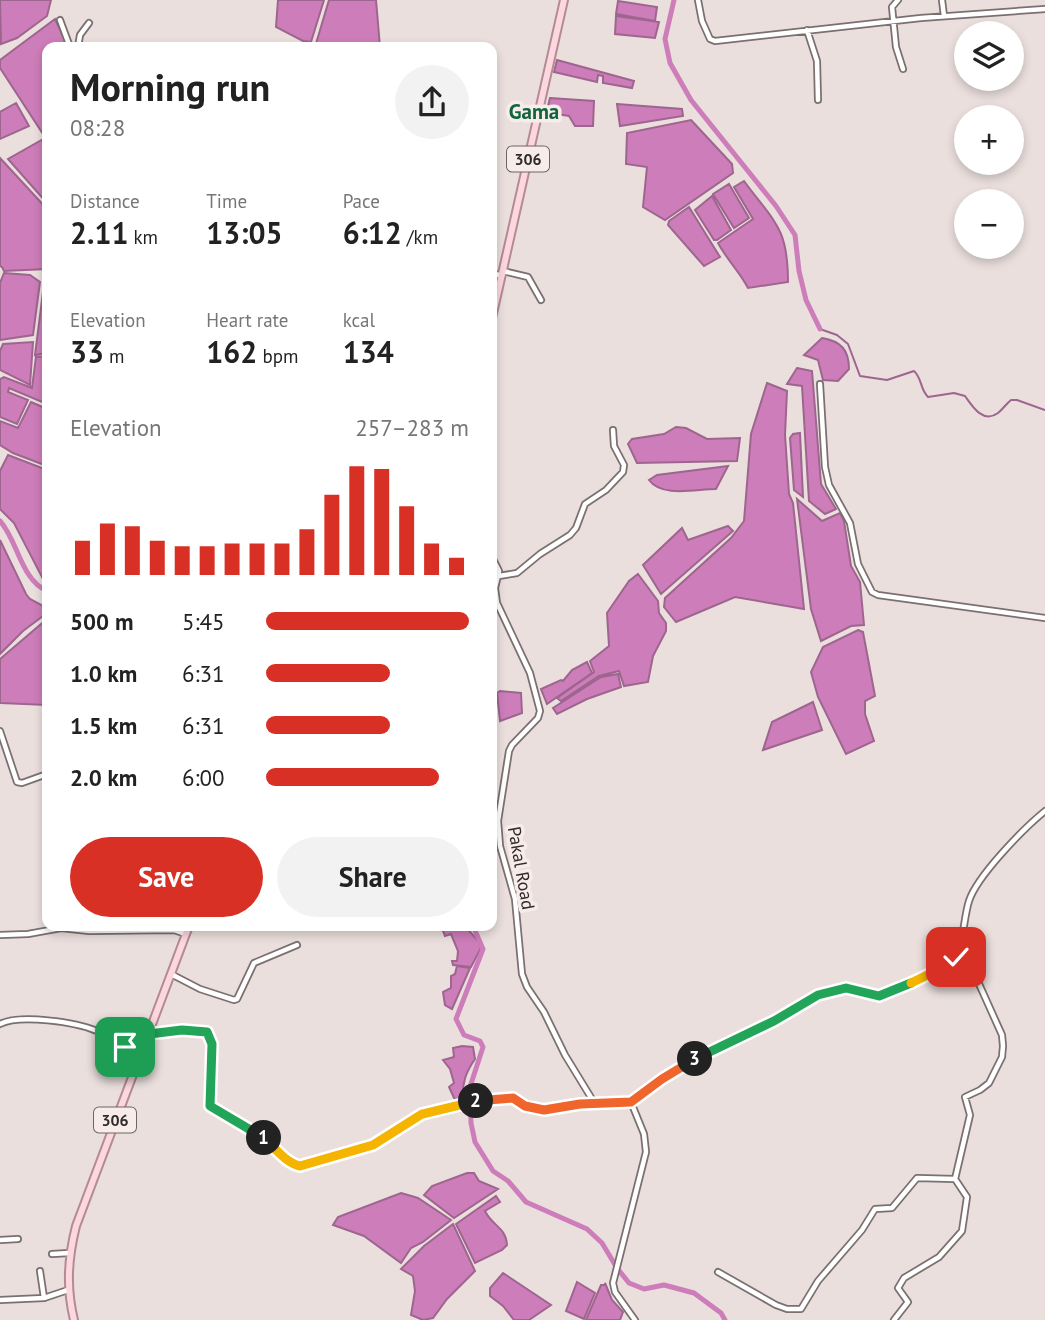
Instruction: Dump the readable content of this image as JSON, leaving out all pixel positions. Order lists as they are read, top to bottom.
{
  "streets": {
    "main road": ["306"],
    "street": ["Pakal Road"]
  },
  "districts": ["Gama"],
  "page": {
    "map_buttons": ["+", "−"],
    "heading": ["Morning run", "08:28"],
    "stats": [
      ["Distance", "2.11 km"],
      ["Time", "13:05"],
      ["Pace", "6:12 /km"],
      ["Elevation", "33 m"],
      ["Heart rate", "162 bpm"],
      ["kcal", "134"]
    ],
    "chart": ["Elevation", "257–283 m"],
    "list": [
      {
        "name": "500 m",
        "note": "5:45"
      },
      {
        "name": "1.0 km",
        "note": "6:31"
      },
      {
        "name": "1.5 km",
        "note": "6:31"
      },
      {
        "name": "2.0 km",
        "note": "6:00"
      }
    ],
    "buttons": ["Save", "Share"],
    "pins": ["3", "2", "1"]
  }
}
